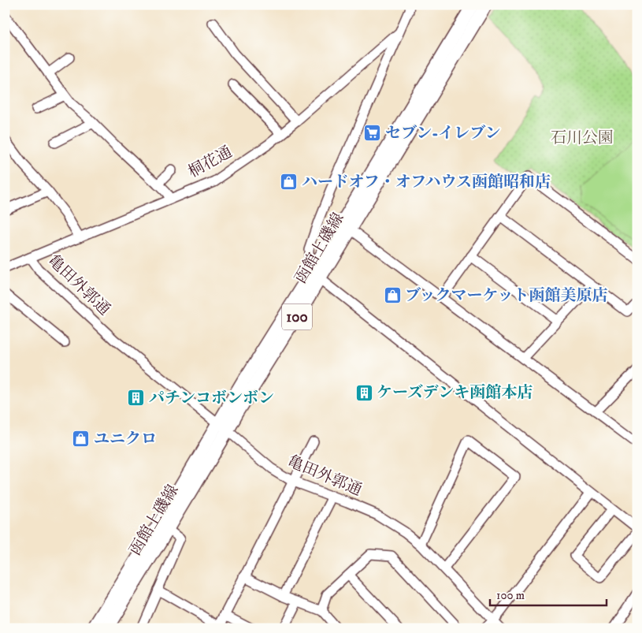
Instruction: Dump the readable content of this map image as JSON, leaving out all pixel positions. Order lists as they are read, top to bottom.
{
  "streets": {
    "main road": ["函館上磯線", "100"],
    "street": ["桐花通", "亀田外郭通"]
  },
  "crossings": [
    ["桐花通", "亀田外郭通"],
    ["函館上磯線", "亀田外郭通"]
  ],
  "parks": ["石川公園"],
  "places": {
    "supermarket": ["セブン-イレブン"],
    "shop": ["ハードオフ・オフハウス函館昭和店", "ブックマーケット函館美原店", "ユニクロ"],
    "building": ["ケーズデンキ函館本店", "パチンコボンボン"]
  },
  "scale_bar": "100 m"
}
